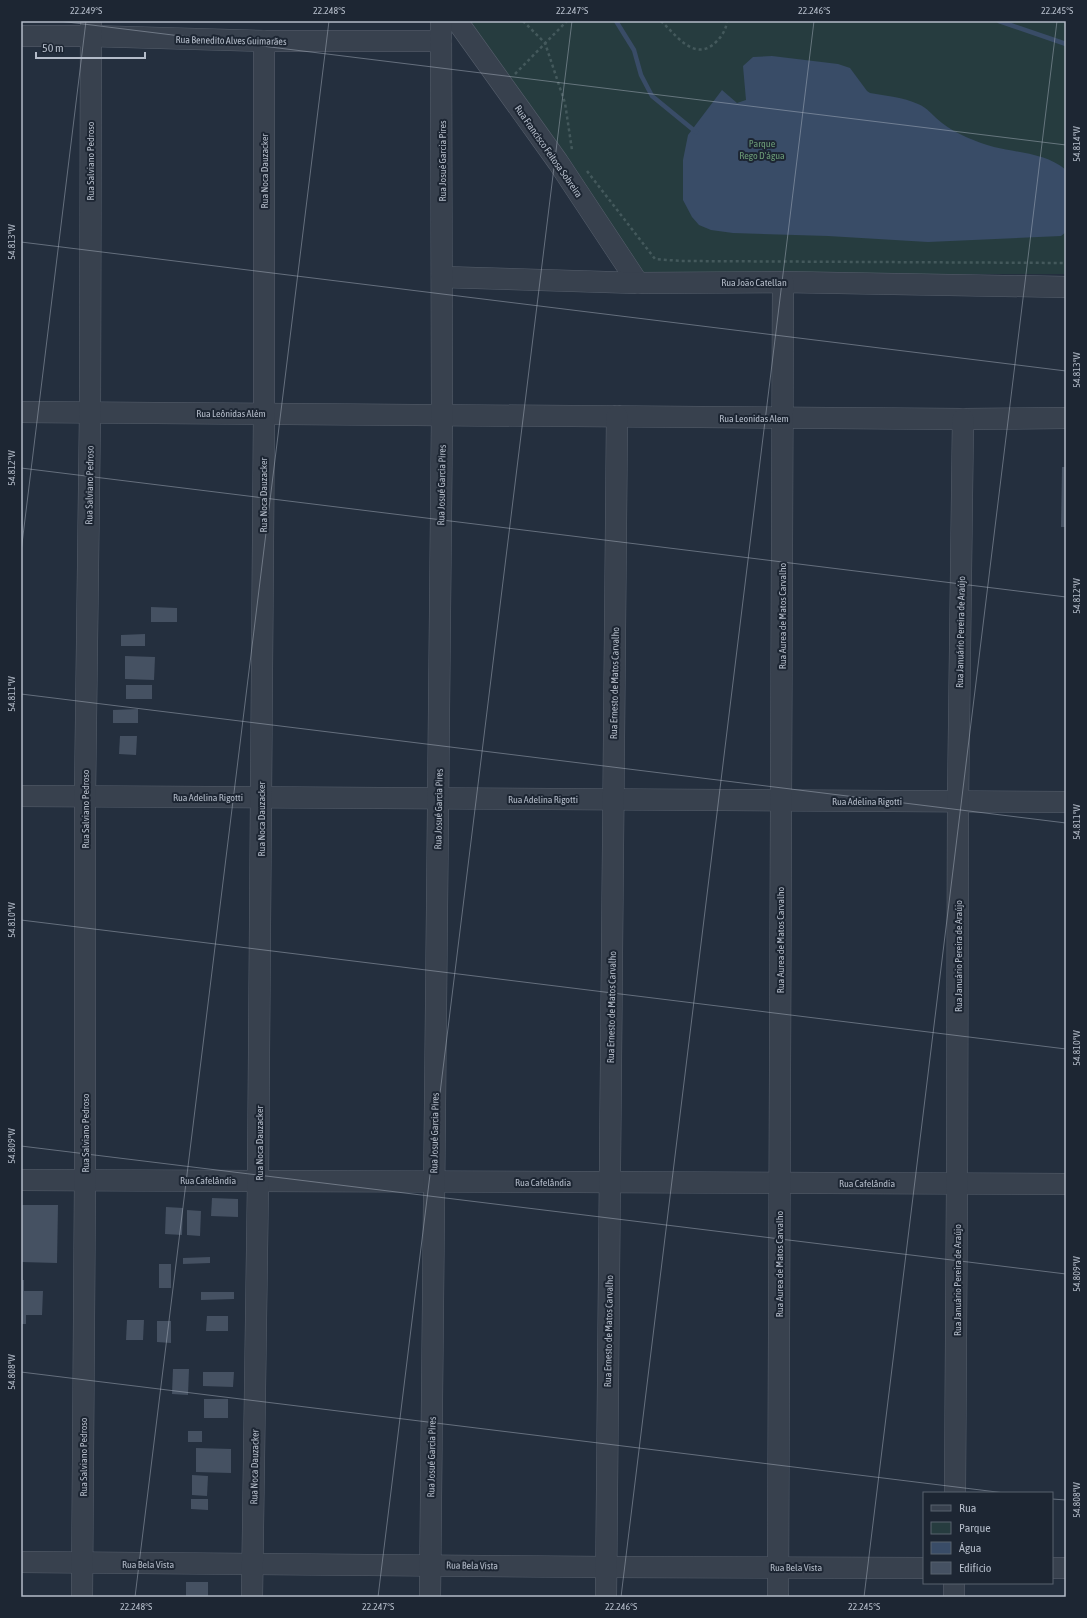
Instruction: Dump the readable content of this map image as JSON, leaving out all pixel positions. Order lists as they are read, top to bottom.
{
  "streets": {
    "street": [
      "Rua Benedito Alves Guimarães",
      "Rua Francisco Feitosa Sobreira",
      "Rua Salviano Pedroso",
      "Rua Josué Garcia Pires",
      "Rua Noca Dauzacker",
      "Rua João Catellan",
      "Rua Leônidas Além",
      "Rua Leonidas Alem",
      "Rua Aurea de Matos Carvalho",
      "Rua Januário Pereira de Araújo",
      "Rua Ernesto de Matos Carvalho",
      "Rua Adelina Rigotti",
      "Rua Cafelândia",
      "Rua Bela Vista"
    ]
  },
  "crossings": [
    ["Rua Benedito Alves Guimarães", "Rua Salviano Pedroso"],
    ["Rua Benedito Alves Guimarães", "Rua Josué Garcia Pires"],
    ["Rua Benedito Alves Guimarães", "Rua Noca Dauzacker"],
    ["Rua Francisco Feitosa Sobreira", "Rua João Catellan"],
    ["Rua Salviano Pedroso", "Rua Leônidas Além"],
    ["Rua Salviano Pedroso", "Rua Adelina Rigotti"],
    ["Rua Salviano Pedroso", "Rua Cafelândia"],
    ["Rua Salviano Pedroso", "Rua Bela Vista"],
    ["Rua Josué Garcia Pires", "Rua João Catellan"],
    ["Rua Josué Garcia Pires", "Rua Leônidas Além"],
    ["Rua Josué Garcia Pires", "Rua Leonidas Alem"],
    ["Rua Josué Garcia Pires", "Rua Adelina Rigotti"],
    ["Rua Josué Garcia Pires", "Rua Cafelândia"],
    ["Rua Josué Garcia Pires", "Rua Bela Vista"],
    ["Rua Noca Dauzacker", "Rua Leônidas Além"],
    ["Rua Noca Dauzacker", "Rua Adelina Rigotti"],
    ["Rua Noca Dauzacker", "Rua Cafelândia"],
    ["Rua Noca Dauzacker", "Rua Bela Vista"],
    ["Rua João Catellan", "Rua Aurea de Matos Carvalho"],
    ["Rua Leônidas Além", "Rua Leonidas Alem"],
    ["Rua Leonidas Alem", "Rua Aurea de Matos Carvalho"],
    ["Rua Leonidas Alem", "Rua Januário Pereira de Araújo"],
    ["Rua Leonidas Alem", "Rua Ernesto de Matos Carvalho"],
    ["Rua Aurea de Matos Carvalho", "Rua Adelina Rigotti"],
    ["Rua Aurea de Matos Carvalho", "Rua Cafelândia"],
    ["Rua Aurea de Matos Carvalho", "Rua Bela Vista"],
    ["Rua Januário Pereira de Araújo", "Rua Adelina Rigotti"],
    ["Rua Januário Pereira de Araújo", "Rua Cafelândia"],
    ["Rua Ernesto de Matos Carvalho", "Rua Adelina Rigotti"],
    ["Rua Ernesto de Matos Carvalho", "Rua Cafelândia"],
    ["Rua Ernesto de Matos Carvalho", "Rua Bela Vista"]
  ],
  "parks": ["Parque Rego D'água"],
  "legend": [
    "Rua",
    "Parque",
    "Água",
    "Edifício"
  ],
  "scale_bar": "50 m",
  "coordinates": [
    "22.249°S",
    "22.248°S",
    "22.247°S",
    "22.246°S",
    "22.245°S",
    "54.814°W",
    "54.813°W",
    "54.812°W",
    "54.811°W",
    "54.810°W",
    "54.809°W",
    "54.808°W"
  ]
}
